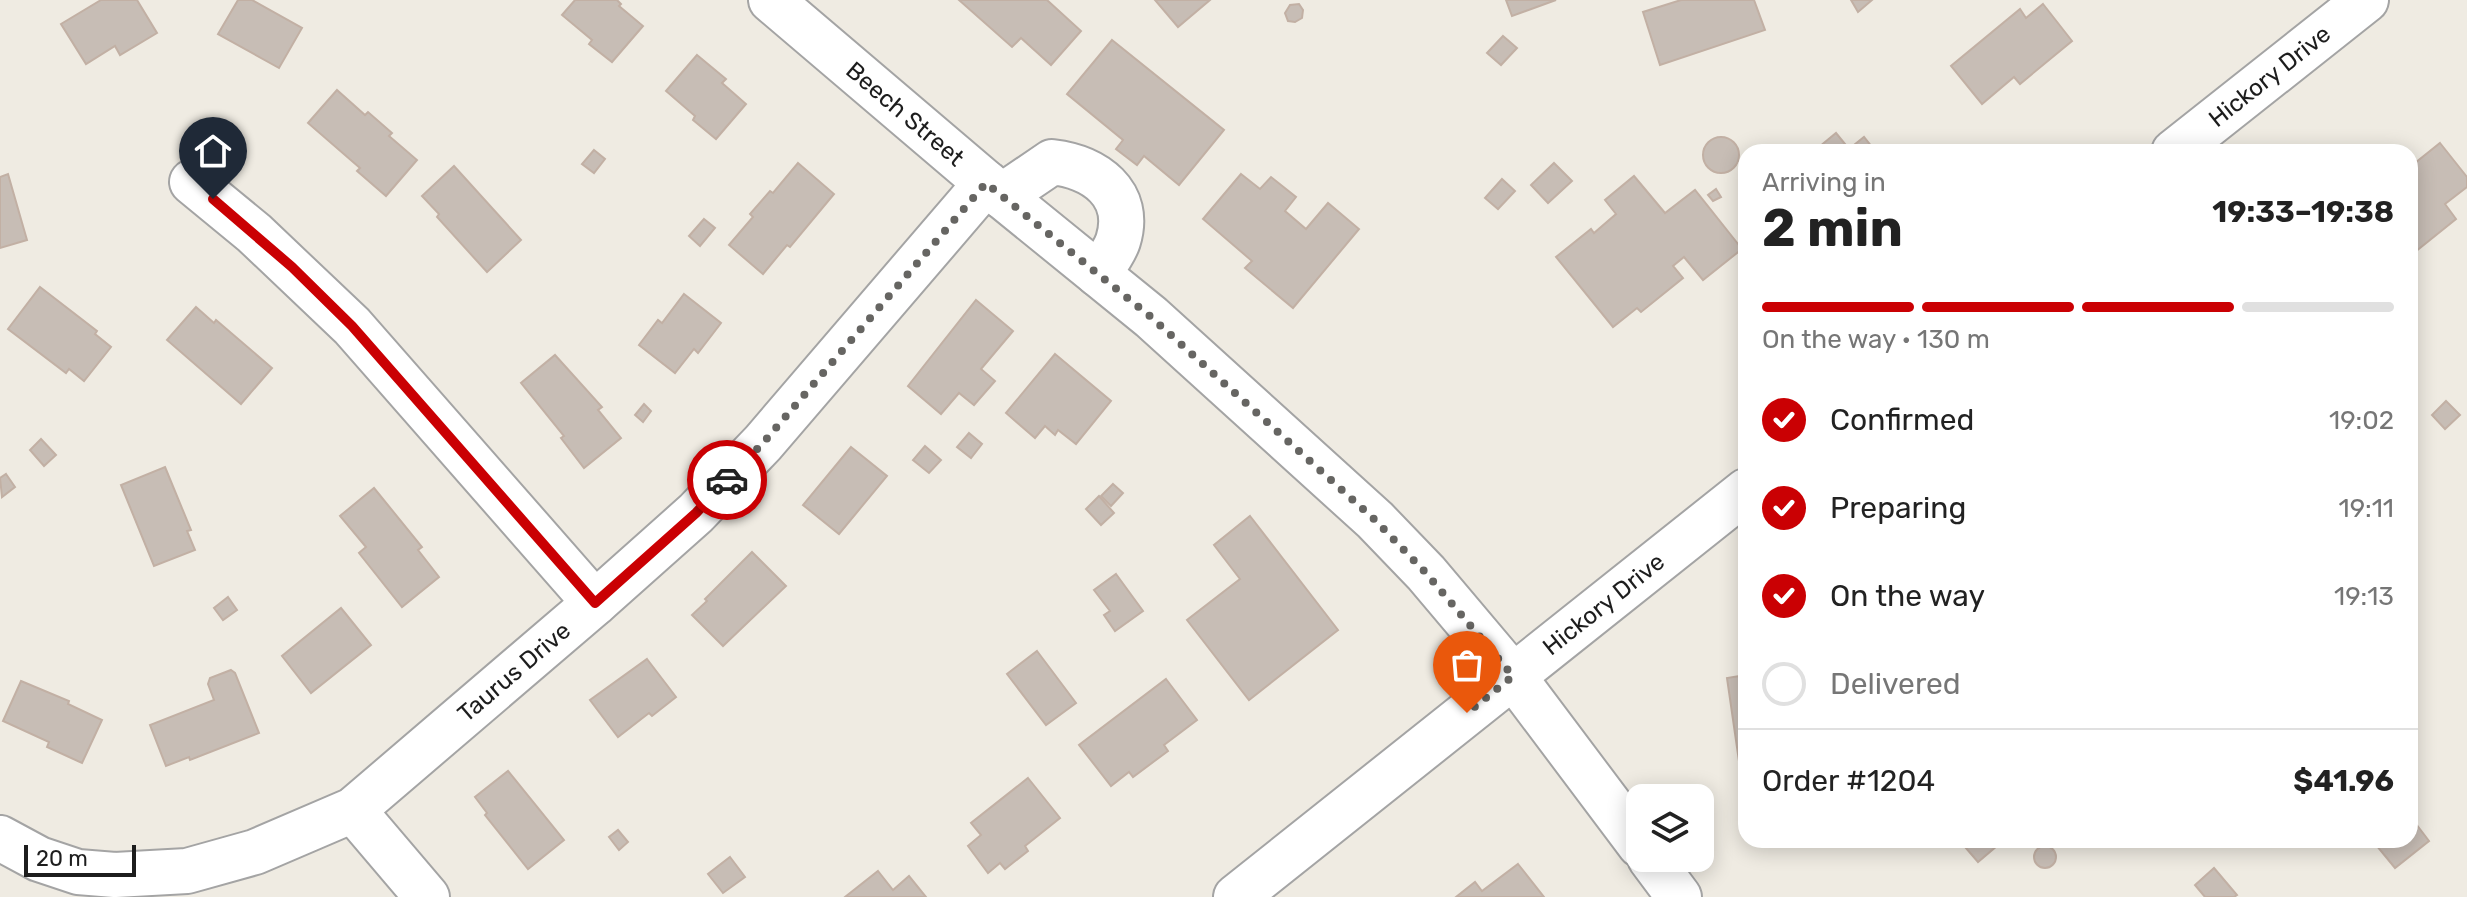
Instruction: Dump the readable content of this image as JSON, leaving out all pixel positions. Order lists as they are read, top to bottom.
{
  "streets": {
    "street": ["Hickory Drive", "Beech Street", "Taurus Drive"]
  },
  "crossings": [
    ["Hickory Drive", "Beech Street"],
    ["Beech Street", "Taurus Drive"]
  ],
  "scale_bar": "20 m",
  "page": {
    "heading": ["2 min", "Arriving in", "19:33–19:38"],
    "panel": ["Order #1204", "$41.96"],
    "bar": "On the way · 130 m",
    "list": [
      ["Confirmed", "19:02"],
      ["Preparing", "19:11"],
      ["On the way", "19:13"],
      "Delivered"
    ],
    "scale": "20 m"
  }
}
